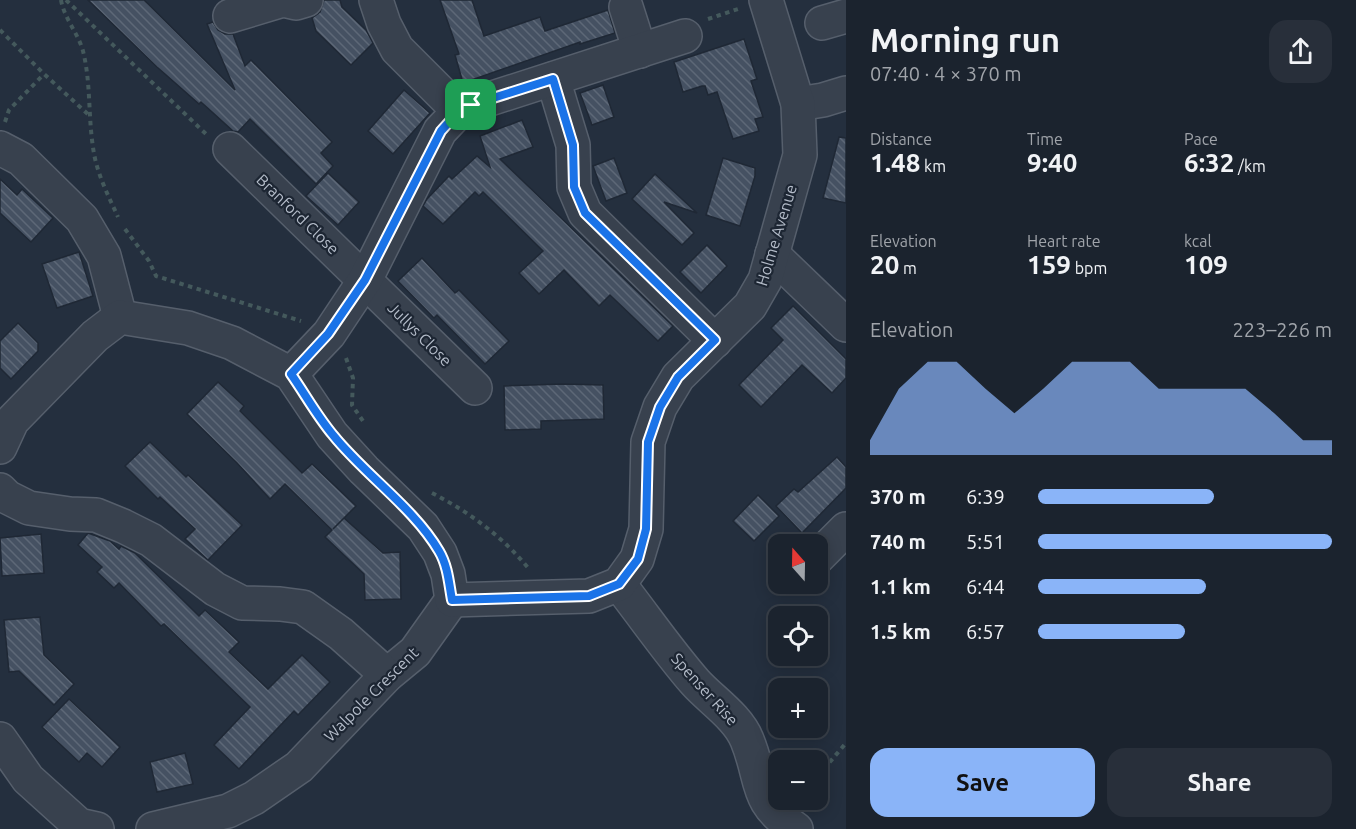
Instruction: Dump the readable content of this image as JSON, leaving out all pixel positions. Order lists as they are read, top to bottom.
{
  "streets": {
    "street": [
      "Branford Close",
      "Holme Avenue",
      "Jullys Close",
      "Spenser Rise",
      "Walpole Crescent"
    ]
  },
  "crossings": [
    ["Branford Close", "Jullys Close"],
    ["Holme Avenue", "Spenser Rise"]
  ],
  "north": "top",
  "page": {
    "heading": ["Morning run", "07:40 · 4 × 370 m"],
    "stats": [
      ["Distance", "1.48 km"],
      ["Time", "9:40"],
      ["Pace", "6:32 /km"],
      ["Elevation", "20 m"],
      ["Heart rate", "159 bpm"],
      ["kcal", "109"]
    ],
    "chart": ["Elevation", "223–226 m"],
    "list": [
      {
        "name": "370 m",
        "note": "6:39"
      },
      {
        "name": "740 m",
        "note": "5:51"
      },
      {
        "name": "1.1 km",
        "note": "6:44"
      },
      {
        "name": "1.5 km",
        "note": "6:57"
      }
    ],
    "map_buttons": ["+", "−"],
    "buttons": ["Save", "Share"]
  }
}
